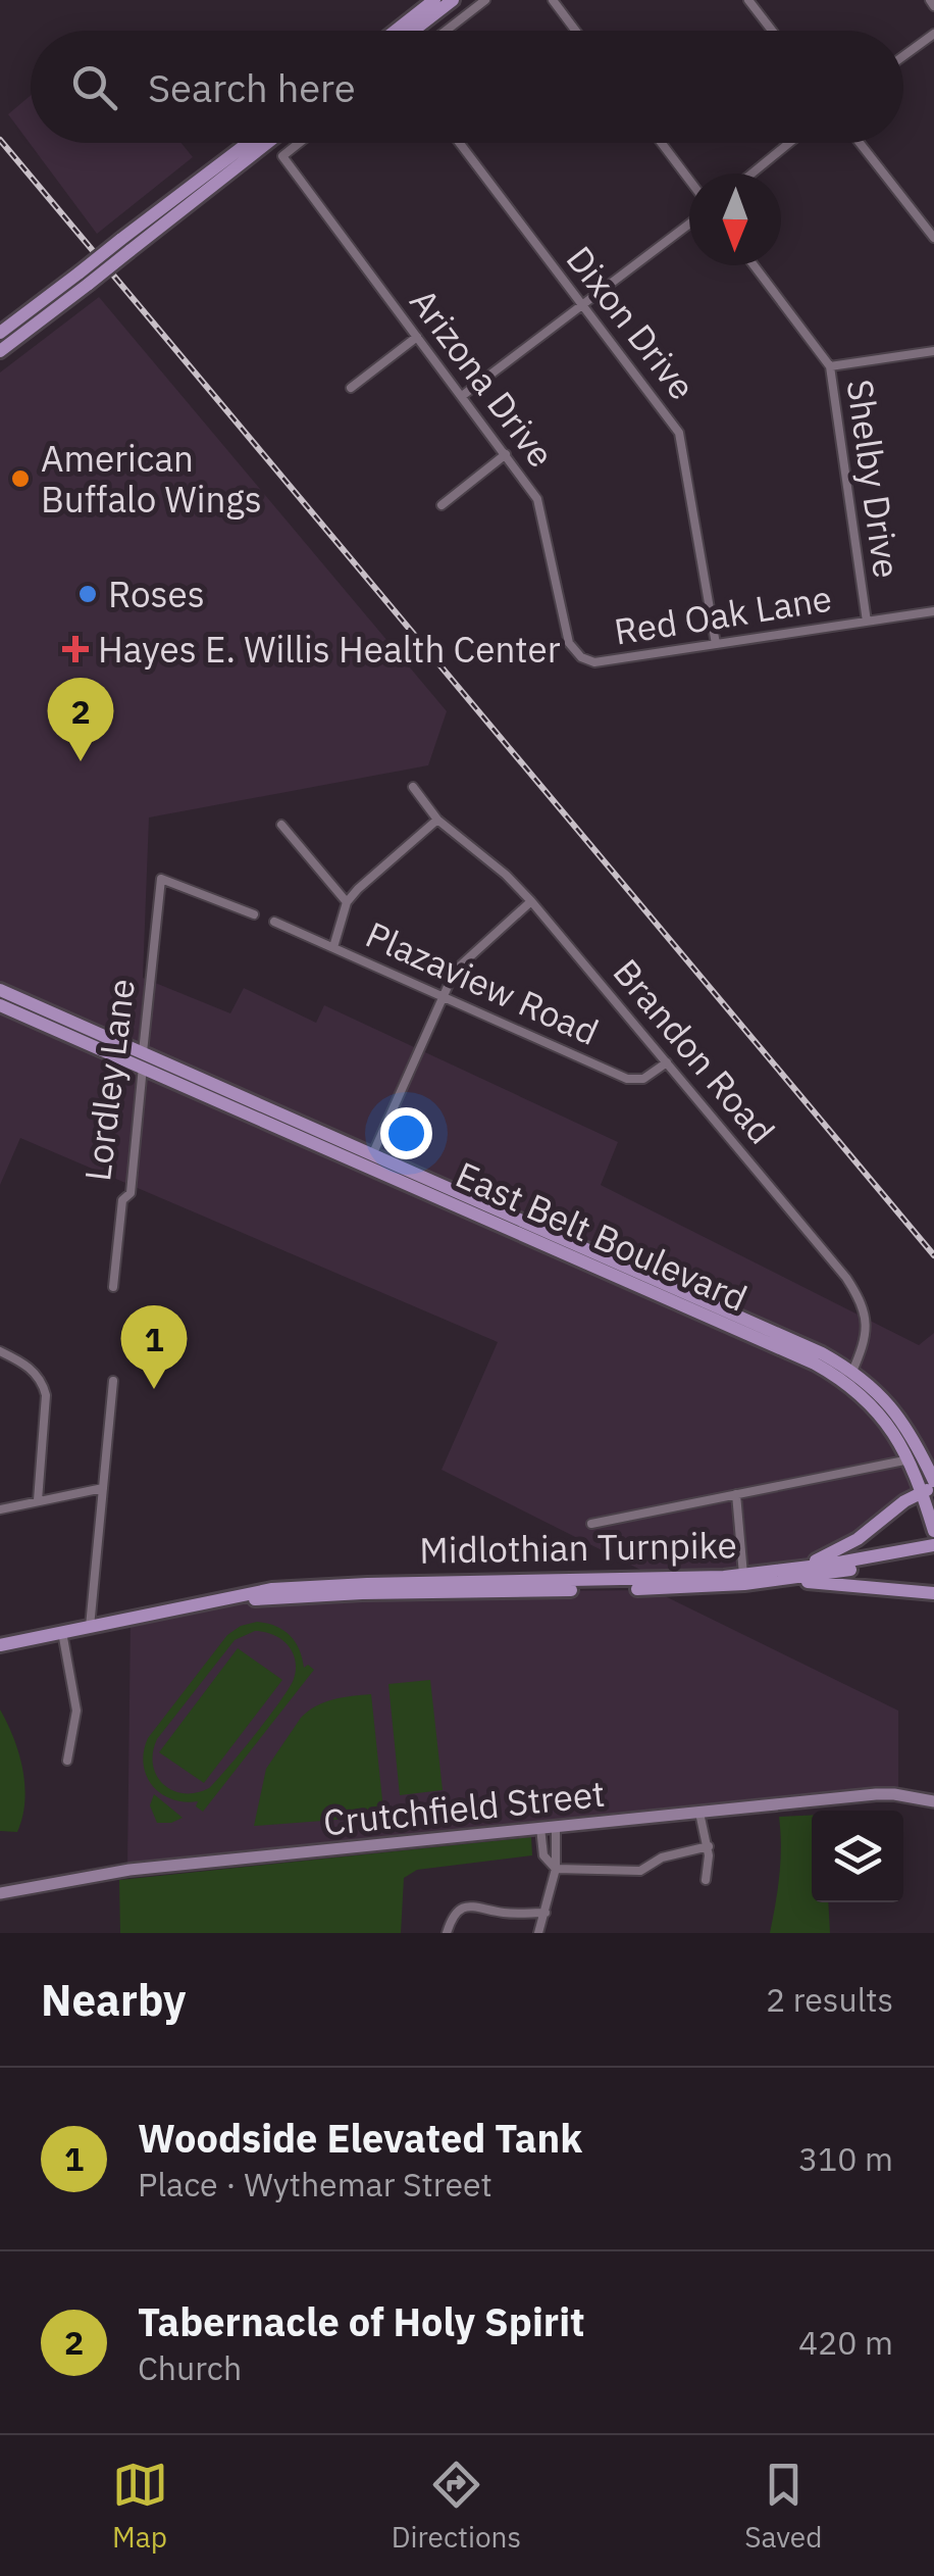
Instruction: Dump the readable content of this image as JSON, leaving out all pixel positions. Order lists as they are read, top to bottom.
{
  "streets": {
    "main road": ["East Belt Boulevard", "Midlothian Turnpike"],
    "street": [
      "Dixon Drive",
      "Arizona Drive",
      "Shelby Drive",
      "Red Oak Lane",
      "Plazaview Road",
      "Brandon Road",
      "Lordley Lane",
      "Crutchfield Street"
    ]
  },
  "crossings": [
    ["Dixon Drive", "Red Oak Lane"],
    ["Arizona Drive", "Red Oak Lane"],
    ["Shelby Drive", "Red Oak Lane"],
    ["Plazaview Road", "Brandon Road"],
    ["Brandon Road", "East Belt Boulevard"],
    ["Lordley Lane", "East Belt Boulevard"]
  ],
  "places": {
    "other": ["American Buffalo Wings", "Roses"],
    "health": ["Hayes E. Willis Health Center"]
  },
  "north": "bottom",
  "page": {
    "search": "Search here",
    "pins": ["2", "1"],
    "heading": ["Nearby", "2 results"],
    "list": [
      {
        "mark": "1",
        "name": "Woodside Elevated Tank",
        "note": "Place · Wythemar Street",
        "value": "310 m"
      },
      {
        "mark": "2",
        "name": "Tabernacle of Holy Spirit",
        "note": "Church",
        "value": "420 m"
      }
    ],
    "nav": ["Map", "Directions", "Saved"]
  }
}
